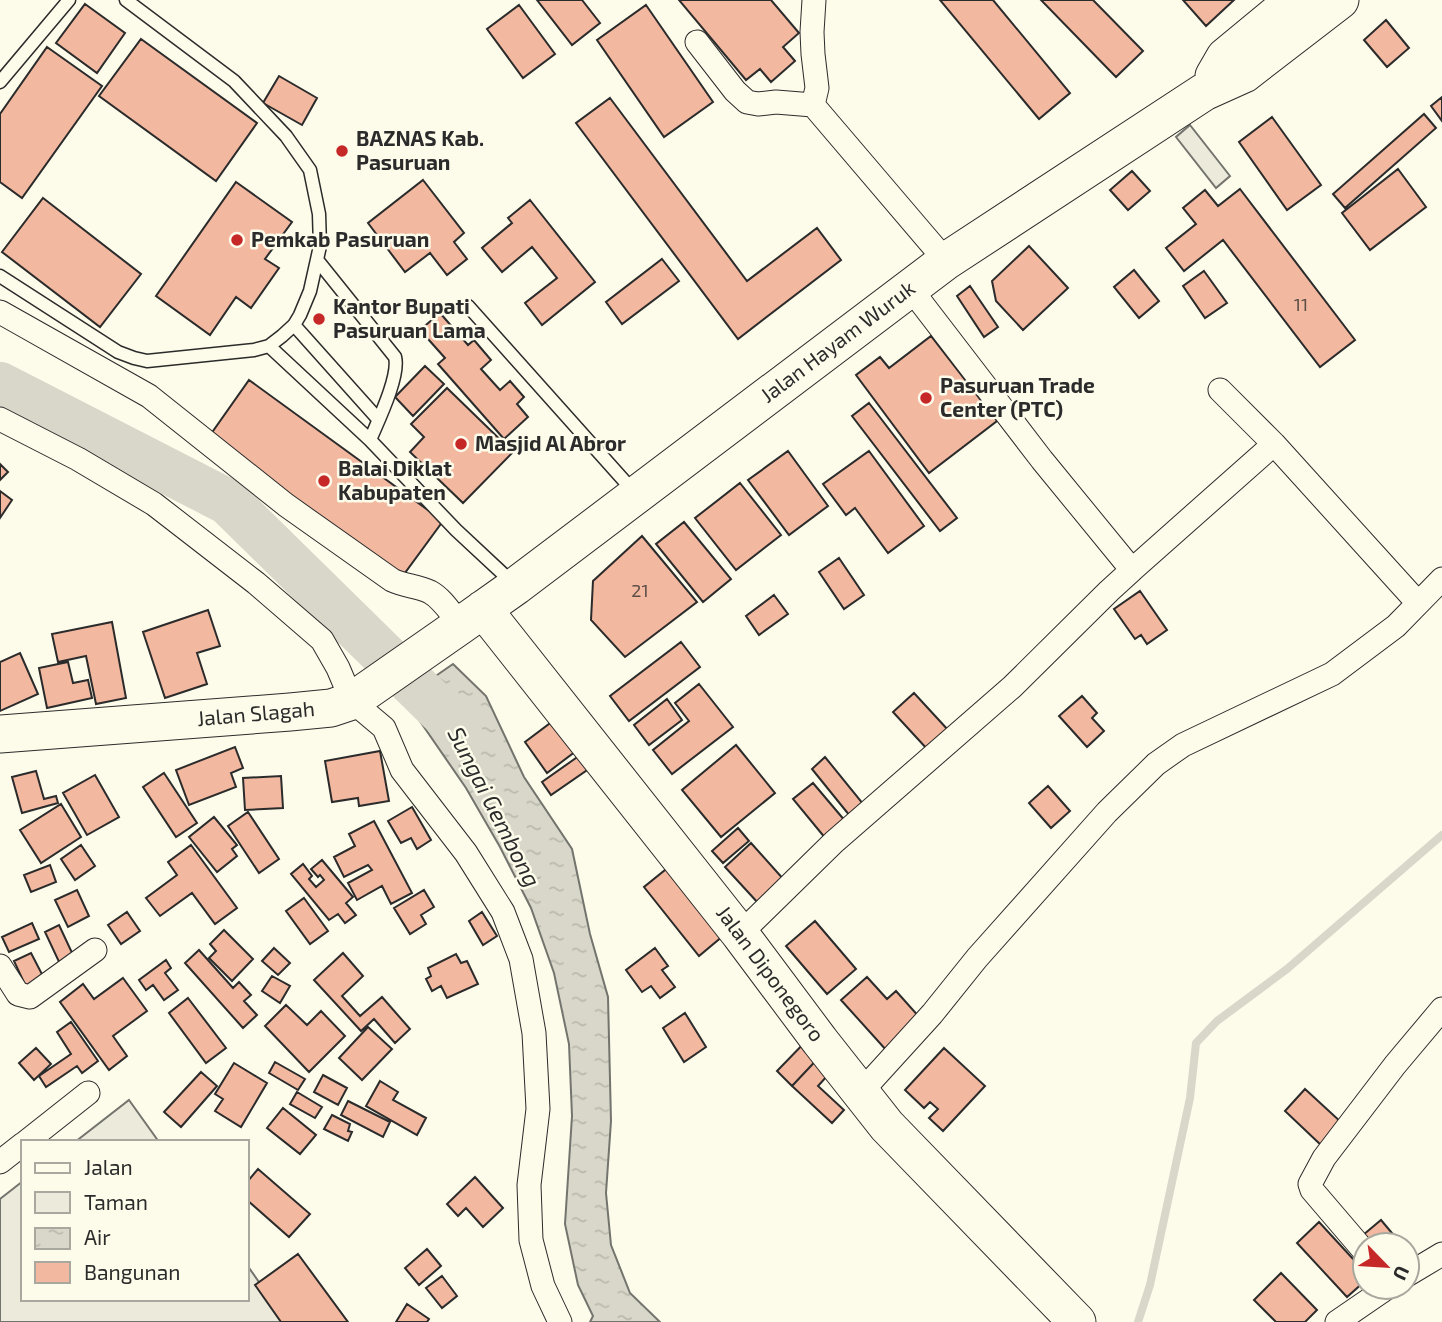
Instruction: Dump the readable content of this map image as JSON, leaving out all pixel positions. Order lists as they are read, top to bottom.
{
  "streets": {
    "main road": ["Jalan Hayam Wuruk", "Jalan Slagah", "Jalan Diponegoro"]
  },
  "crossings": [
    ["Jalan Hayam Wuruk", "Jalan Slagah"],
    ["Jalan Hayam Wuruk", "Jalan Diponegoro"],
    ["Jalan Slagah", "Jalan Diponegoro"]
  ],
  "water": ["Sungai Gembong"],
  "places": [
    "BAZNAS Kab. Pasuruan",
    "Pemkab Pasuruan",
    "Kantor Bupati Pasuruan Lama",
    "Pasuruan Trade Center (PTC)",
    "Masjid Al Abror",
    "Balai Diklat Kabupaten"
  ],
  "house_numbers": ["11", "21"],
  "legend": [
    "Jalan",
    "Taman",
    "Air",
    "Bangunan"
  ],
  "north": "bottom right"
}
